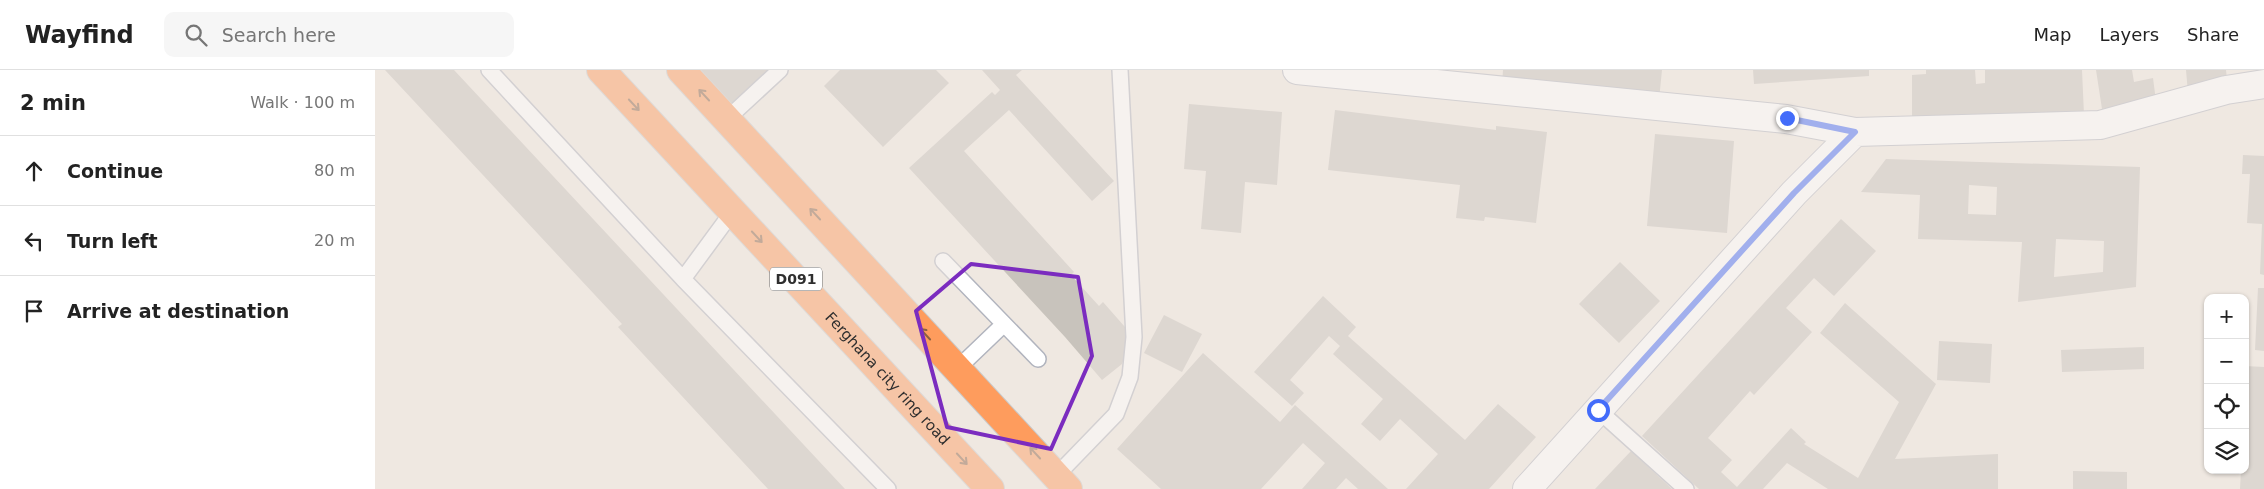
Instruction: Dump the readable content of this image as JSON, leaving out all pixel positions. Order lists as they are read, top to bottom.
{
  "streets": {
    "highway": ["D091", "Ferghana city ring road"]
  },
  "page": {
    "header": "Wayfind",
    "search": "Search here",
    "nav": ["Map", "Layers", "Share"],
    "heading": ["2 min", "Walk · 100 m"],
    "list": [
      ["Continue", "80 m"],
      ["Turn left", "20 m"],
      "Arrive at destination"
    ],
    "map_buttons": ["+", "−"]
  }
}
